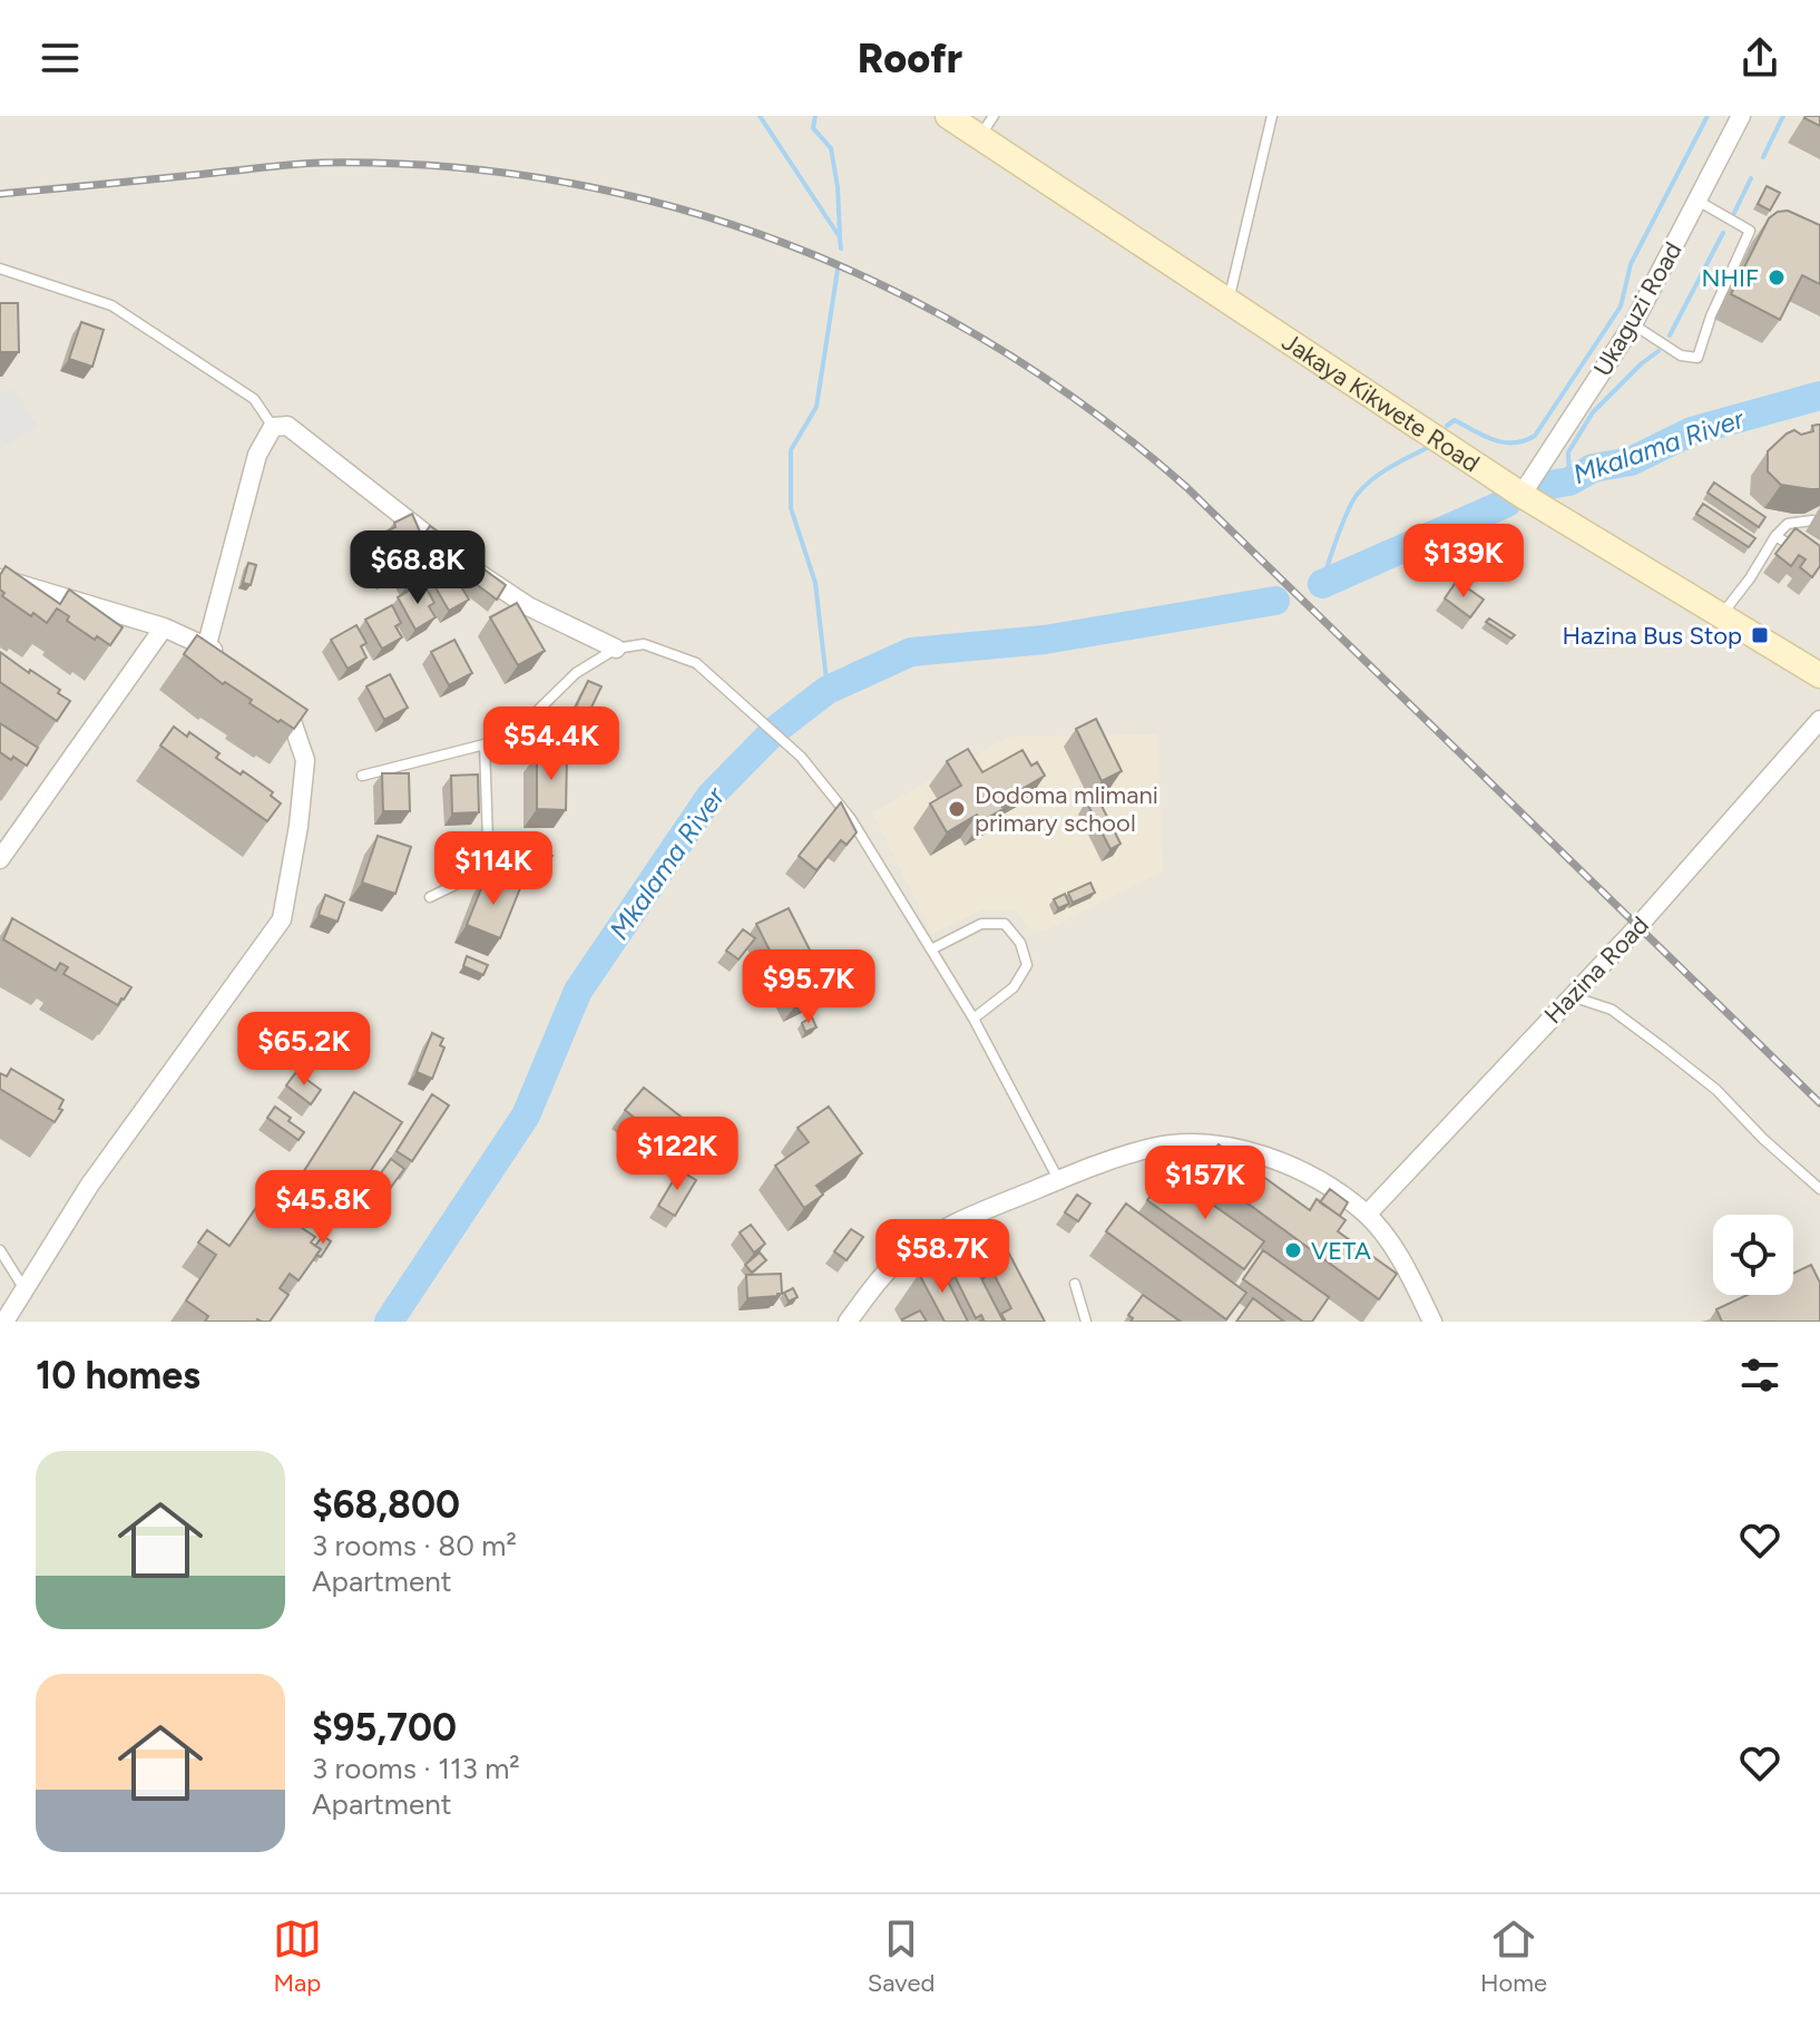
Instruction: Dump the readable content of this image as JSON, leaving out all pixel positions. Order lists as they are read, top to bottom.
{
  "streets": {
    "main road": ["Jakaya Kikwete Road"],
    "street": ["Ukaguzi Road", "Hazina Road"]
  },
  "crossings": [
    ["Ukaguzi Road", "Jakaya Kikwete Road"]
  ],
  "water": ["Mkalama River"],
  "places": {
    "other": ["NHIF", "Dodoma mlimani primary school", "VETA"],
    "transit": ["Hazina Bus Stop"]
  },
  "page": {
    "header": "Roofr",
    "price": [
      "$139K",
      "$68.8K",
      "$54.4K",
      "$114K",
      "$95.7K",
      "$65.2K",
      "$122K",
      "$157K",
      "$45.8K",
      "$58.7K"
    ],
    "heading": "10 homes",
    "list": [
      {
        "name": "$68,800",
        "note": "3 rooms · 80 m² · Apartment"
      },
      {
        "name": "$95,700",
        "note": "3 rooms · 113 m² · Apartment"
      }
    ],
    "tabs": ["Map", "Saved", "Home"]
  }
}
